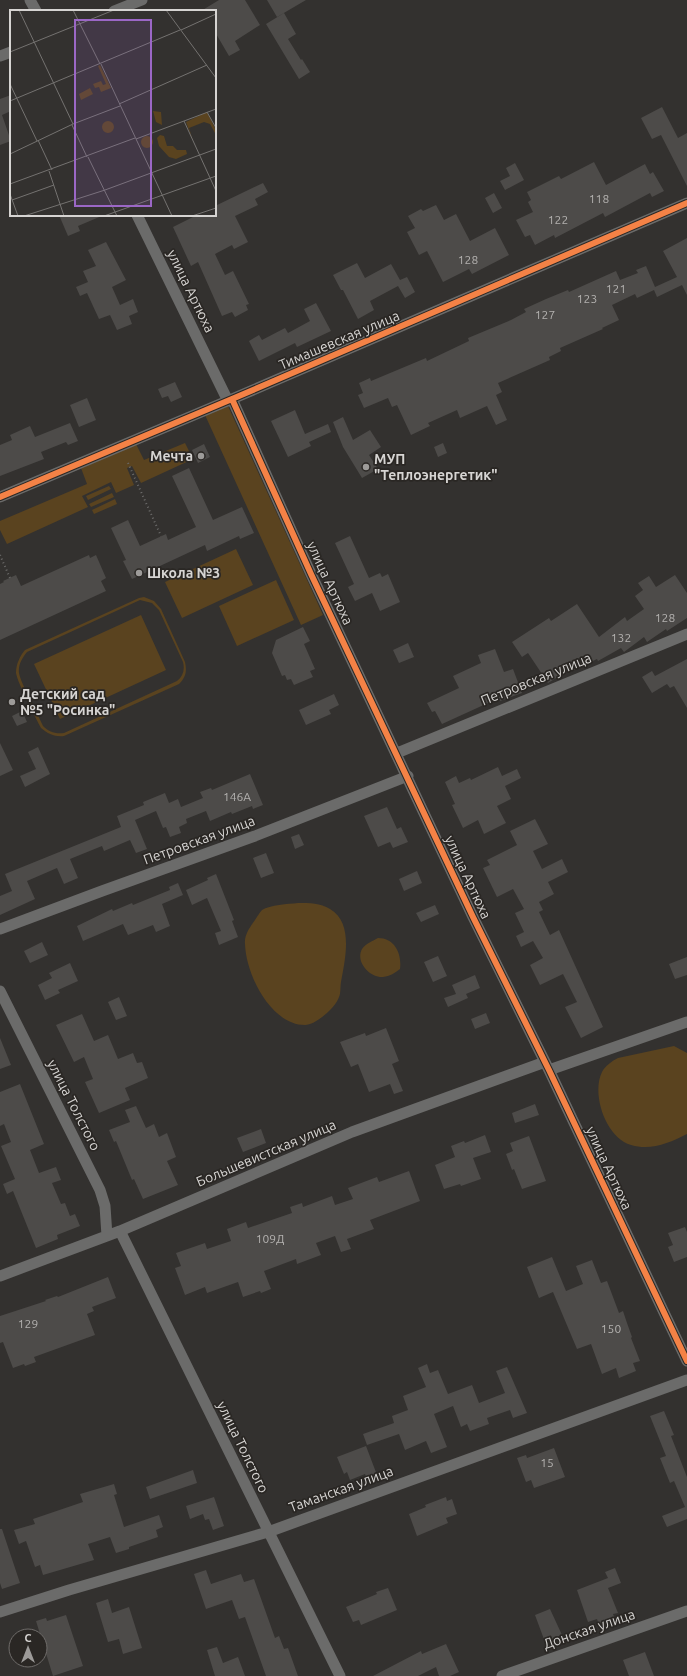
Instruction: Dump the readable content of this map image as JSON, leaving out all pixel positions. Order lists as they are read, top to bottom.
{
  "streets": {
    "street": [
      "улица Артюха",
      "Тимашевская улица",
      "Петровская улица",
      "улица Толстого",
      "Большевистская улица",
      "Таманская улица",
      "Донская улица"
    ]
  },
  "crossings": [
    ["улица Артюха", "Тимашевская улица"],
    ["улица Артюха", "Петровская улица"],
    ["улица Артюха", "Большевистская улица"],
    ["улица Толстого", "Большевистская улица"],
    ["улица Толстого", "Таманская улица"]
  ],
  "places": [
    "Мечта",
    "МУП \"Теплоэнергетик\"",
    "Школа №3",
    "Детский сад №5 \"Росинка\""
  ],
  "house_numbers": [
    "118",
    "122",
    "128",
    "121",
    "123",
    "127",
    "128",
    "132",
    "146А",
    "109Д",
    "129",
    "150",
    "15"
  ],
  "north": "top"
}
